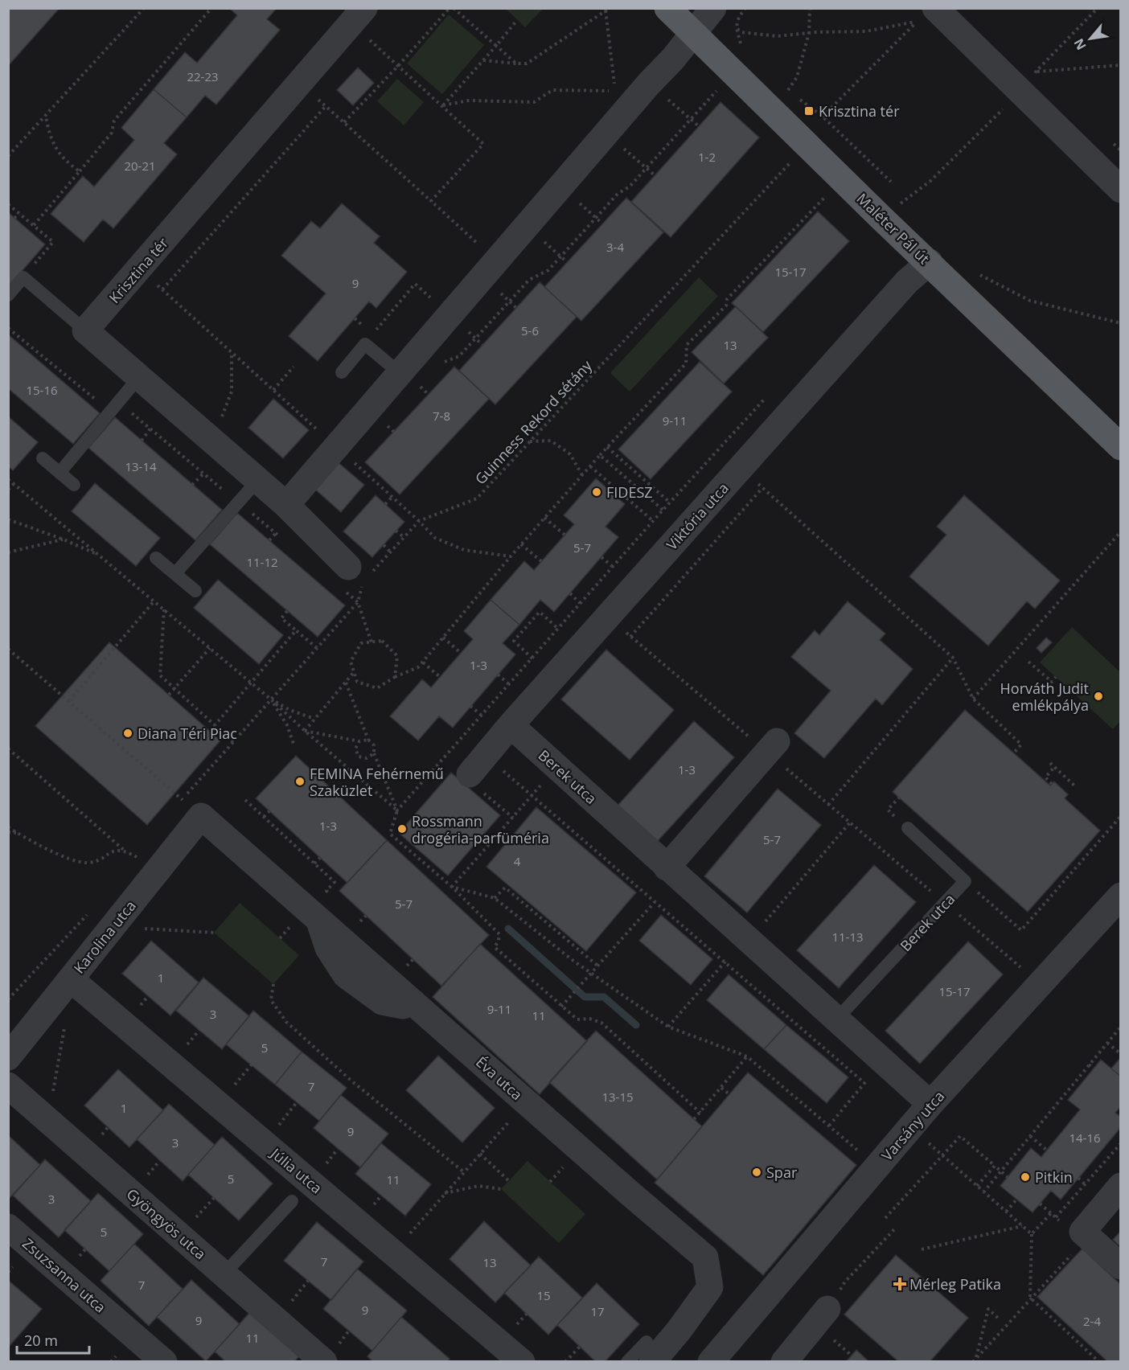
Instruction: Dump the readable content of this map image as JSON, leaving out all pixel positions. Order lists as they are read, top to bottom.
{
  "streets": {
    "main road": ["Maléter Pál út"],
    "street": [
      "Krisztina tér",
      "Viktória utca",
      "Berek utca",
      "Karolina utca",
      "Éva utca",
      "Varsány utca",
      "Júlia utca",
      "Gyöngyös utca",
      "Zsuzsanna utca"
    ],
    "path": ["Guinness Rekord sétány"]
  },
  "crossings": [
    ["Maléter Pál út", "Guinness Rekord sétány"],
    ["Maléter Pál út", "Viktória utca"],
    ["Guinness Rekord sétány", "Karolina utca"],
    ["Guinness Rekord sétány", "Éva utca"],
    ["Viktória utca", "Berek utca"],
    ["Berek utca", "Varsány utca"],
    ["Karolina utca", "Éva utca"],
    ["Karolina utca", "Júlia utca"]
  ],
  "places": {
    "transit": ["Krisztina tér"],
    "other": [
      "FIDESZ",
      "Horváth Judit emlékpálya",
      "Diana Téri Piac",
      "FEMINA Fehérnemű Szaküzlet",
      "Rossmann drogéria-parfüméria",
      "Spar",
      "Pitkin"
    ],
    "health": ["Mérleg Patika"]
  },
  "house_numbers": [
    "22-23",
    "1-2",
    "20-21",
    "3-4",
    "15-17",
    "9",
    "5-6",
    "13",
    "15-16",
    "7-8",
    "9-11",
    "13-14",
    "5-7",
    "11-12",
    "1-3",
    "1-3",
    "1-3",
    "5-7",
    "4",
    "5-7",
    "11-13",
    "1",
    "15-17",
    "9-11",
    "3",
    "11",
    "5",
    "7",
    "13-15",
    "1",
    "9",
    "14-16",
    "3",
    "5",
    "11",
    "3",
    "5",
    "7",
    "13",
    "7",
    "15",
    "9",
    "17",
    "9",
    "2-4",
    "11"
  ],
  "scale_bar": "20 m",
  "north": "bottom left"
}
